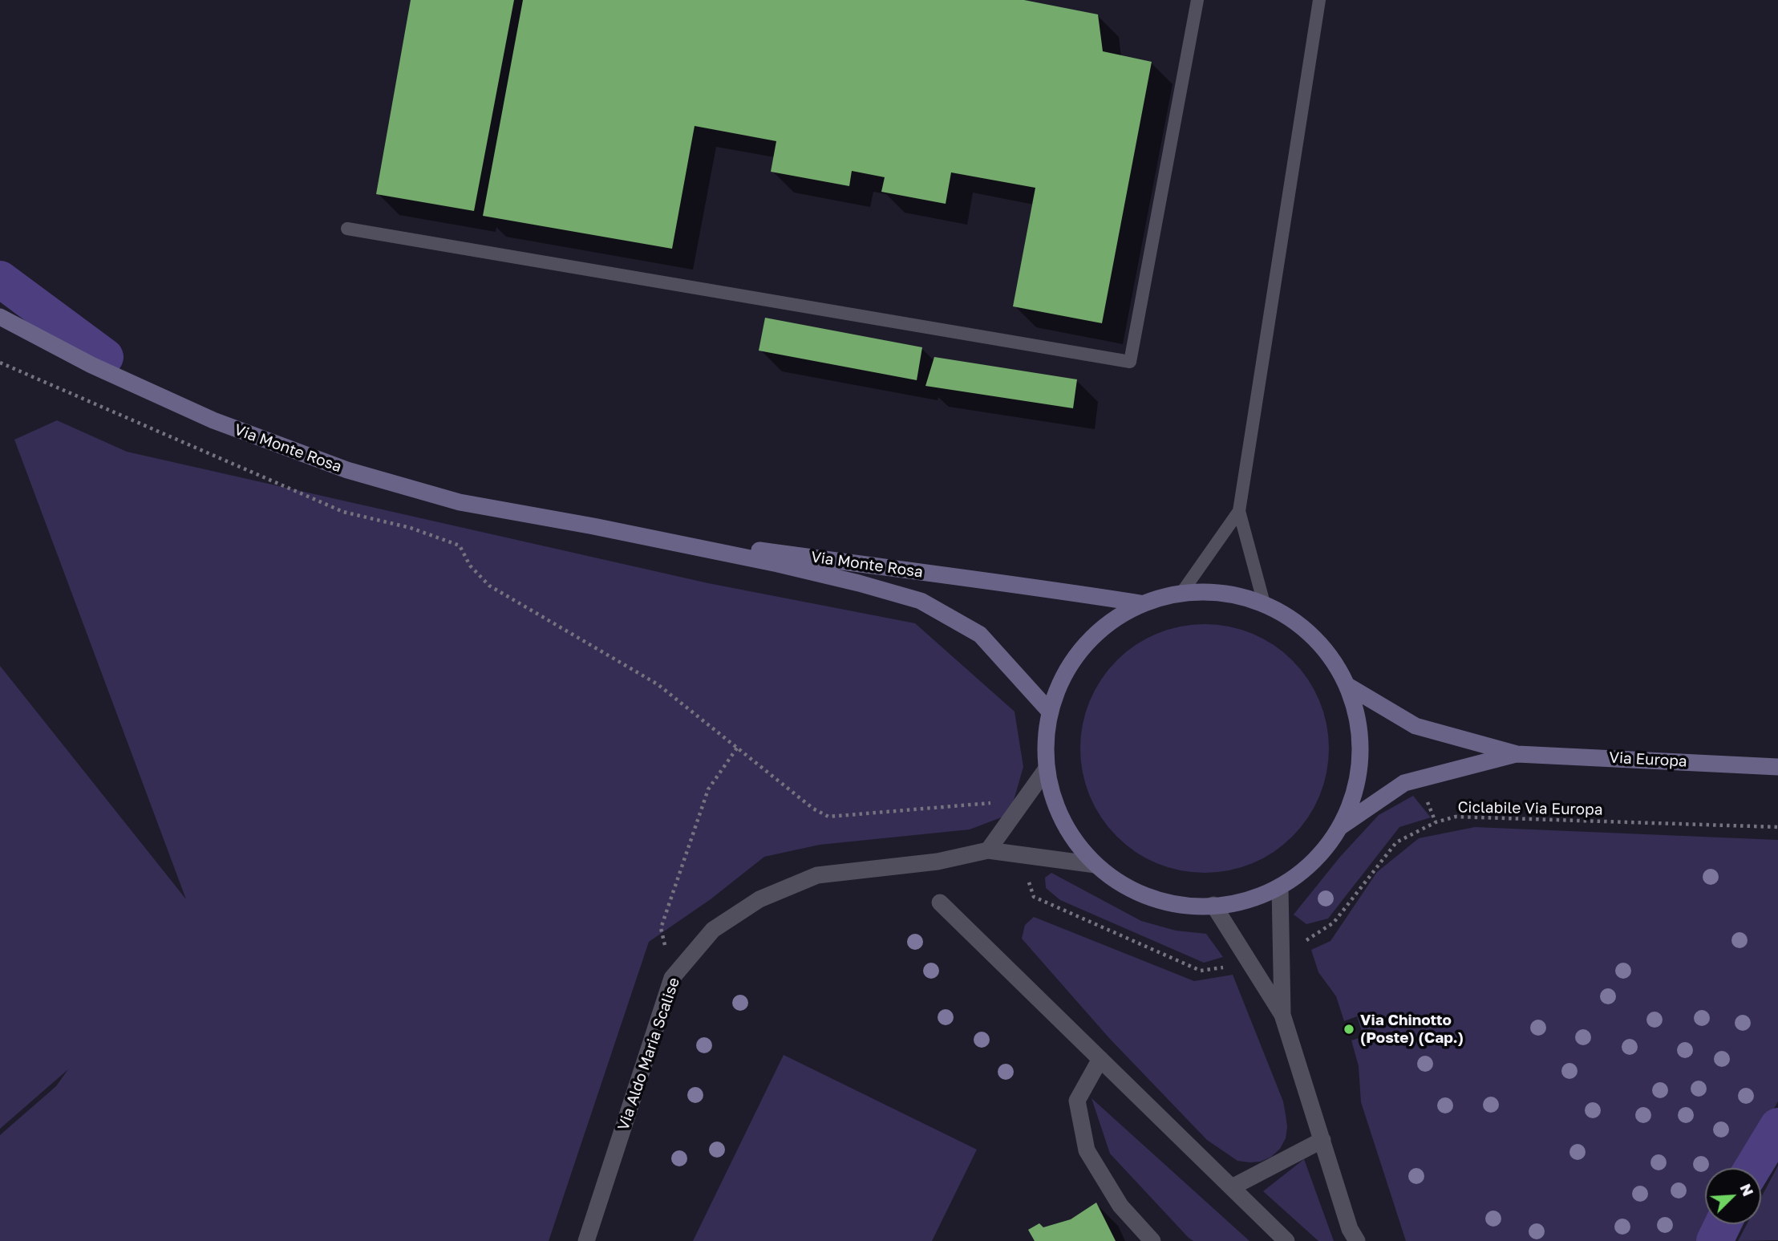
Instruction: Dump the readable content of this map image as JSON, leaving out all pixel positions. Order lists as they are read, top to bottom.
{
  "streets": {
    "main road": ["Via Monte Rosa", "Via Europa"],
    "street": ["Via Aldo Maria Scalise"],
    "path": ["Ciclabile Via Europa"]
  },
  "places": ["Via Chinotto (Poste) (Cap.)"],
  "north": "top right"
}
